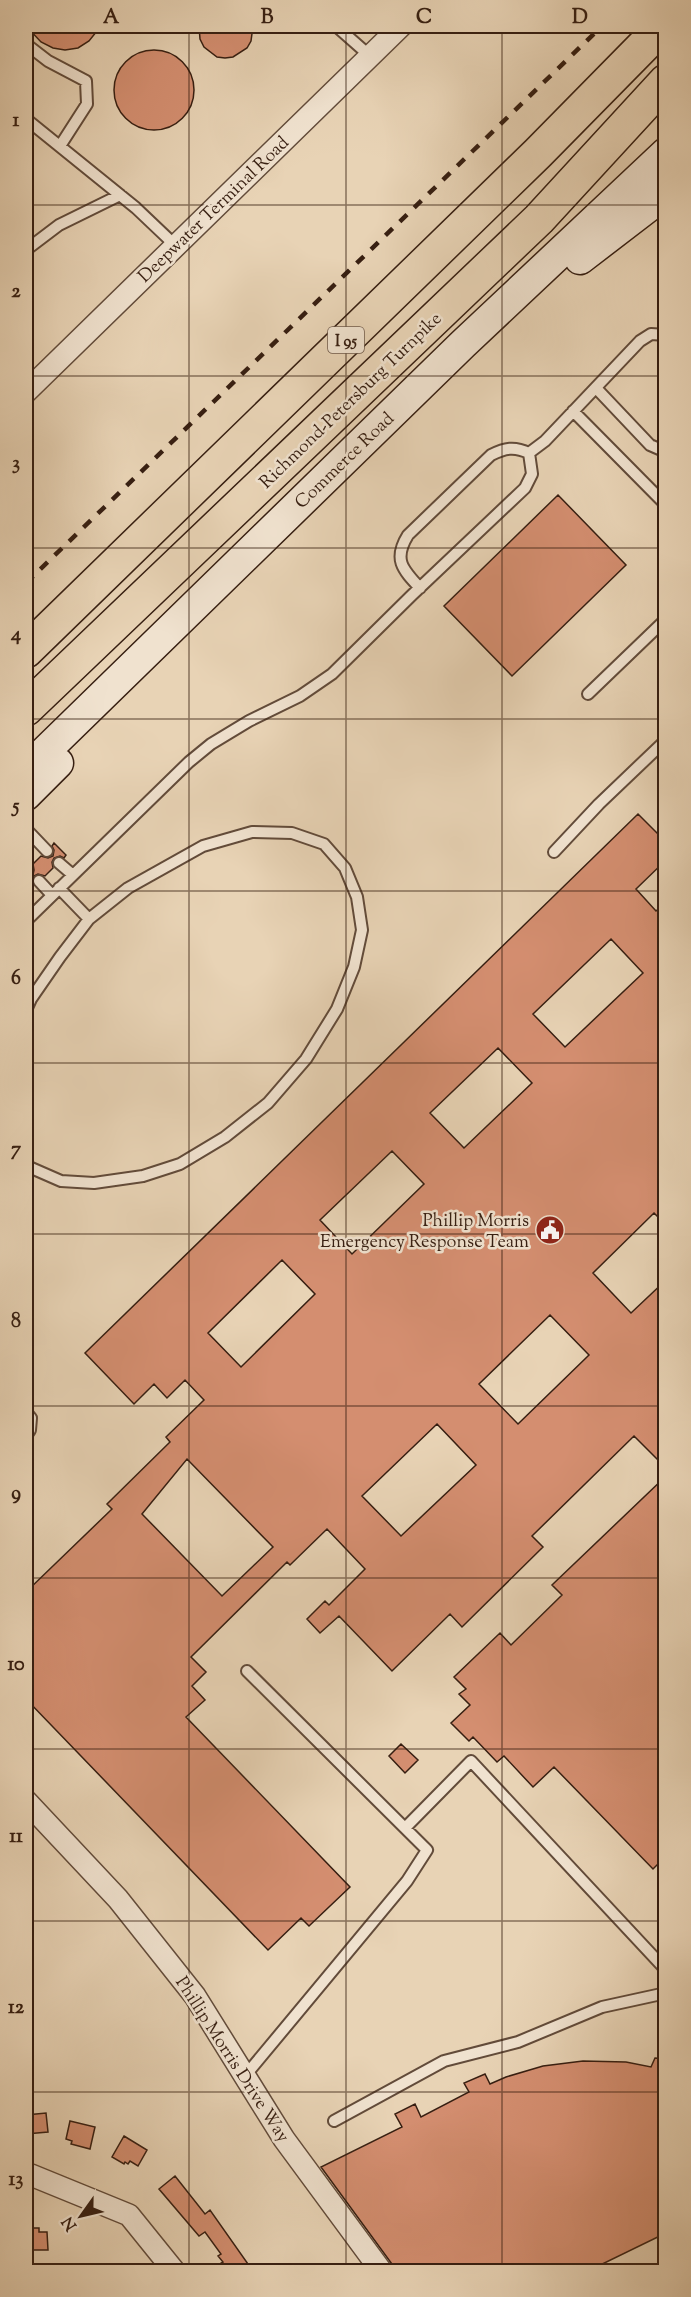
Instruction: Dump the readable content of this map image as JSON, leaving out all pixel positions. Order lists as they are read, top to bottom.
{
  "streets": {
    "highway": ["I 95", "Richmond-Petersburg Turnpike"],
    "main road": ["Commerce Road"],
    "street": ["Deepwater Terminal Road", "Phillip Morris Drive Way"]
  },
  "places": {
    "public building": ["Phillip Morris Emergency Response Team"]
  },
  "north": "bottom left",
  "grid": {
    "columns": [
      "A",
      "B",
      "C",
      "D"
    ],
    "rows": [
      "1",
      "2",
      "3",
      "4",
      "5",
      "6",
      "7",
      "8",
      "9",
      "10",
      "11",
      "12",
      "13"
    ]
  }
}
